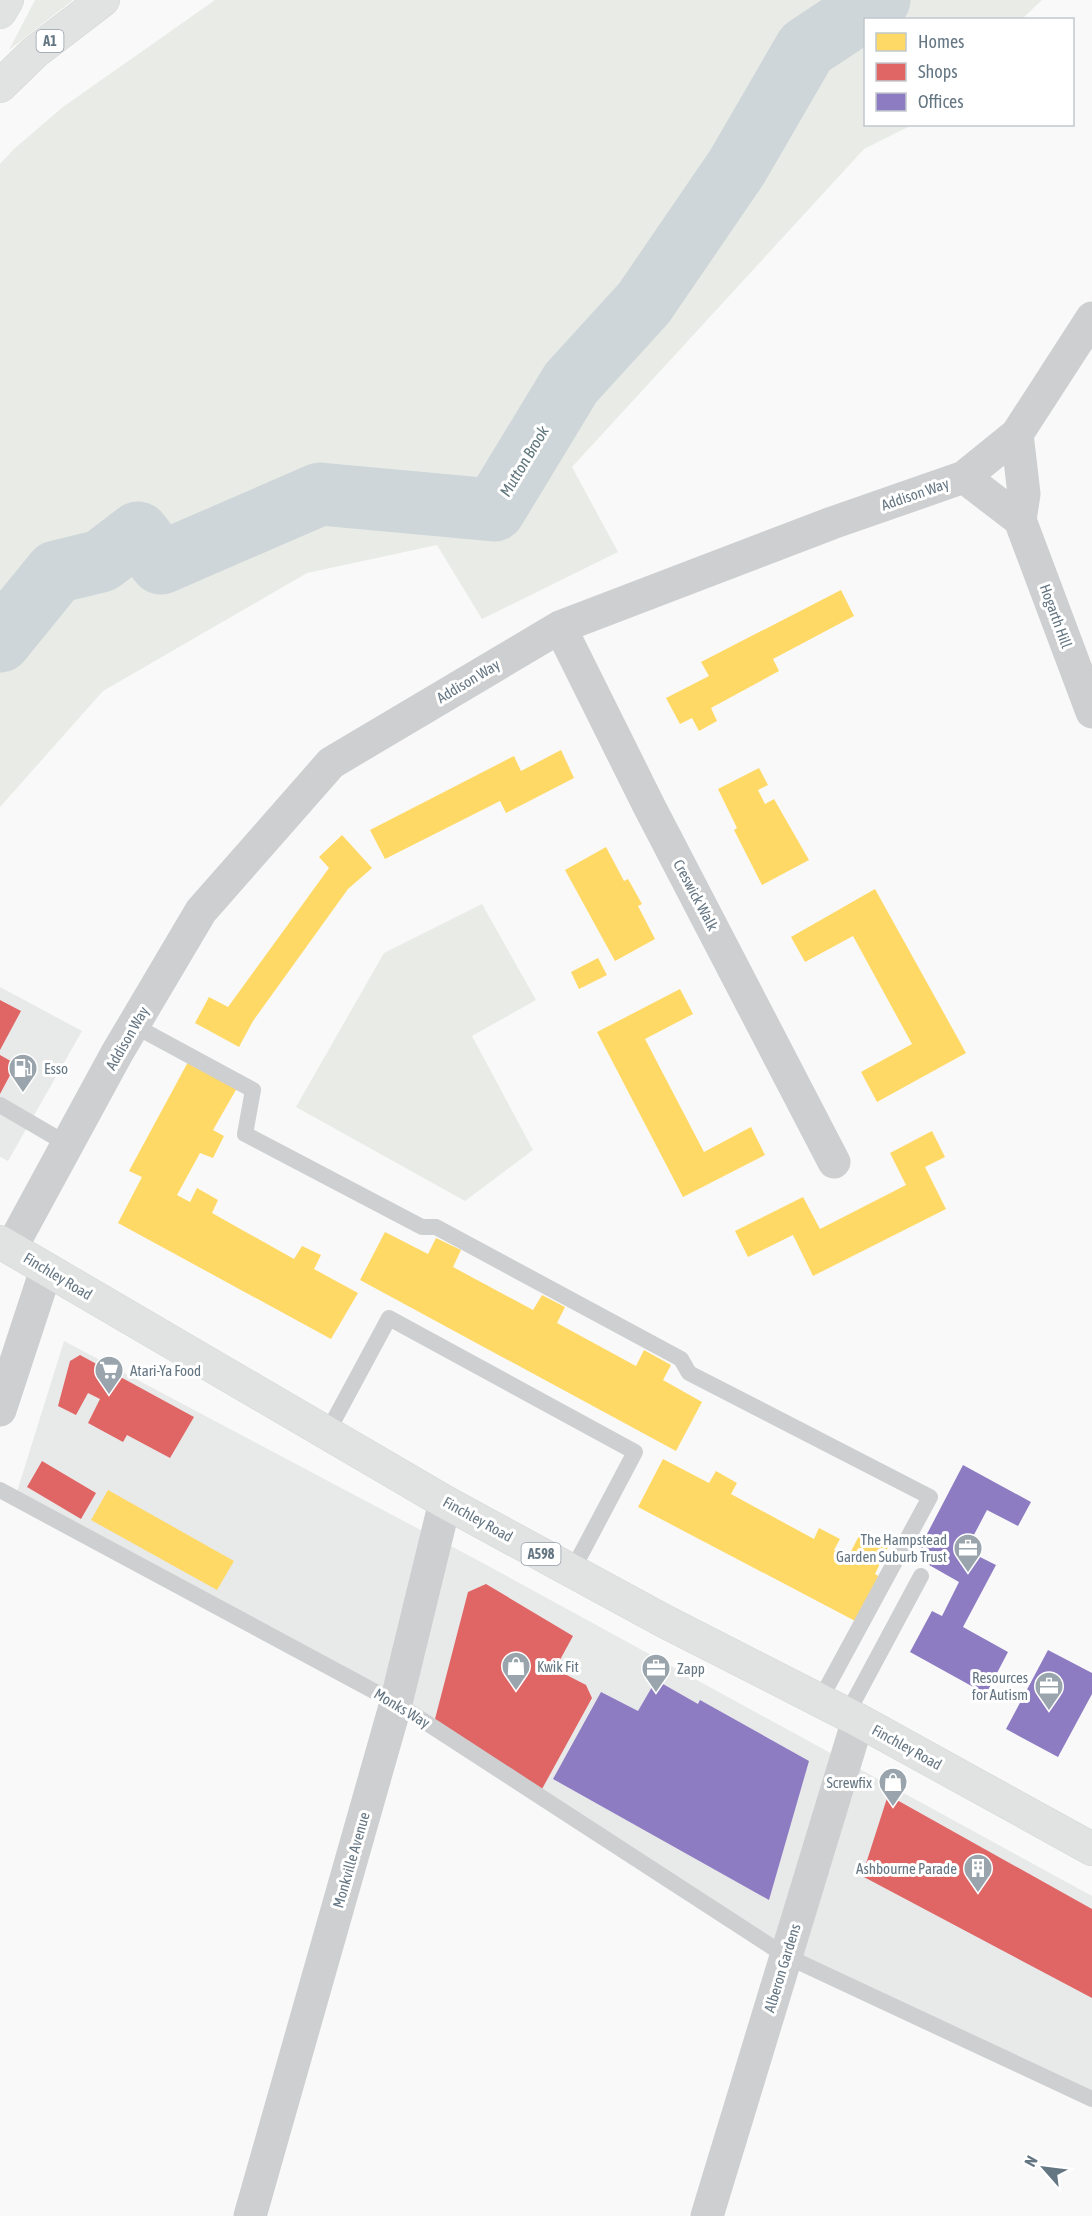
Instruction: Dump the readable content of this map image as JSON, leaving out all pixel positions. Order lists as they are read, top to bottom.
{
  "streets": {
    "main road": ["A1", "Finchley Road", "A598"],
    "street": [
      "Addison Way",
      "Hogarth Hill",
      "Creswick Walk",
      "Monkville Avenue",
      "Alberon Gardens"
    ],
    "lane": ["Monks Way"]
  },
  "crossings": [
    ["Addison Way", "Hogarth Hill"],
    ["Addison Way", "Creswick Walk"],
    ["Addison Way", "Finchley Road"],
    ["Finchley Road", "Monkville Avenue"],
    ["Finchley Road", "Alberon Gardens"],
    ["Monks Way", "Monkville Avenue"],
    ["Monks Way", "Alberon Gardens"]
  ],
  "water": ["Mutton Brook"],
  "places": {
    "fuel station": ["Esso"],
    "supermarket": ["Atari-Ya Food"],
    "office": ["The Hampstead Garden Suburb Trust", "Zapp", "Resources for Autism"],
    "shop": ["Kwik Fit", "Screwfix"],
    "building": ["Ashbourne Parade"]
  },
  "legend": ["Homes", "Shops", "Offices"],
  "north": "top left"
}
